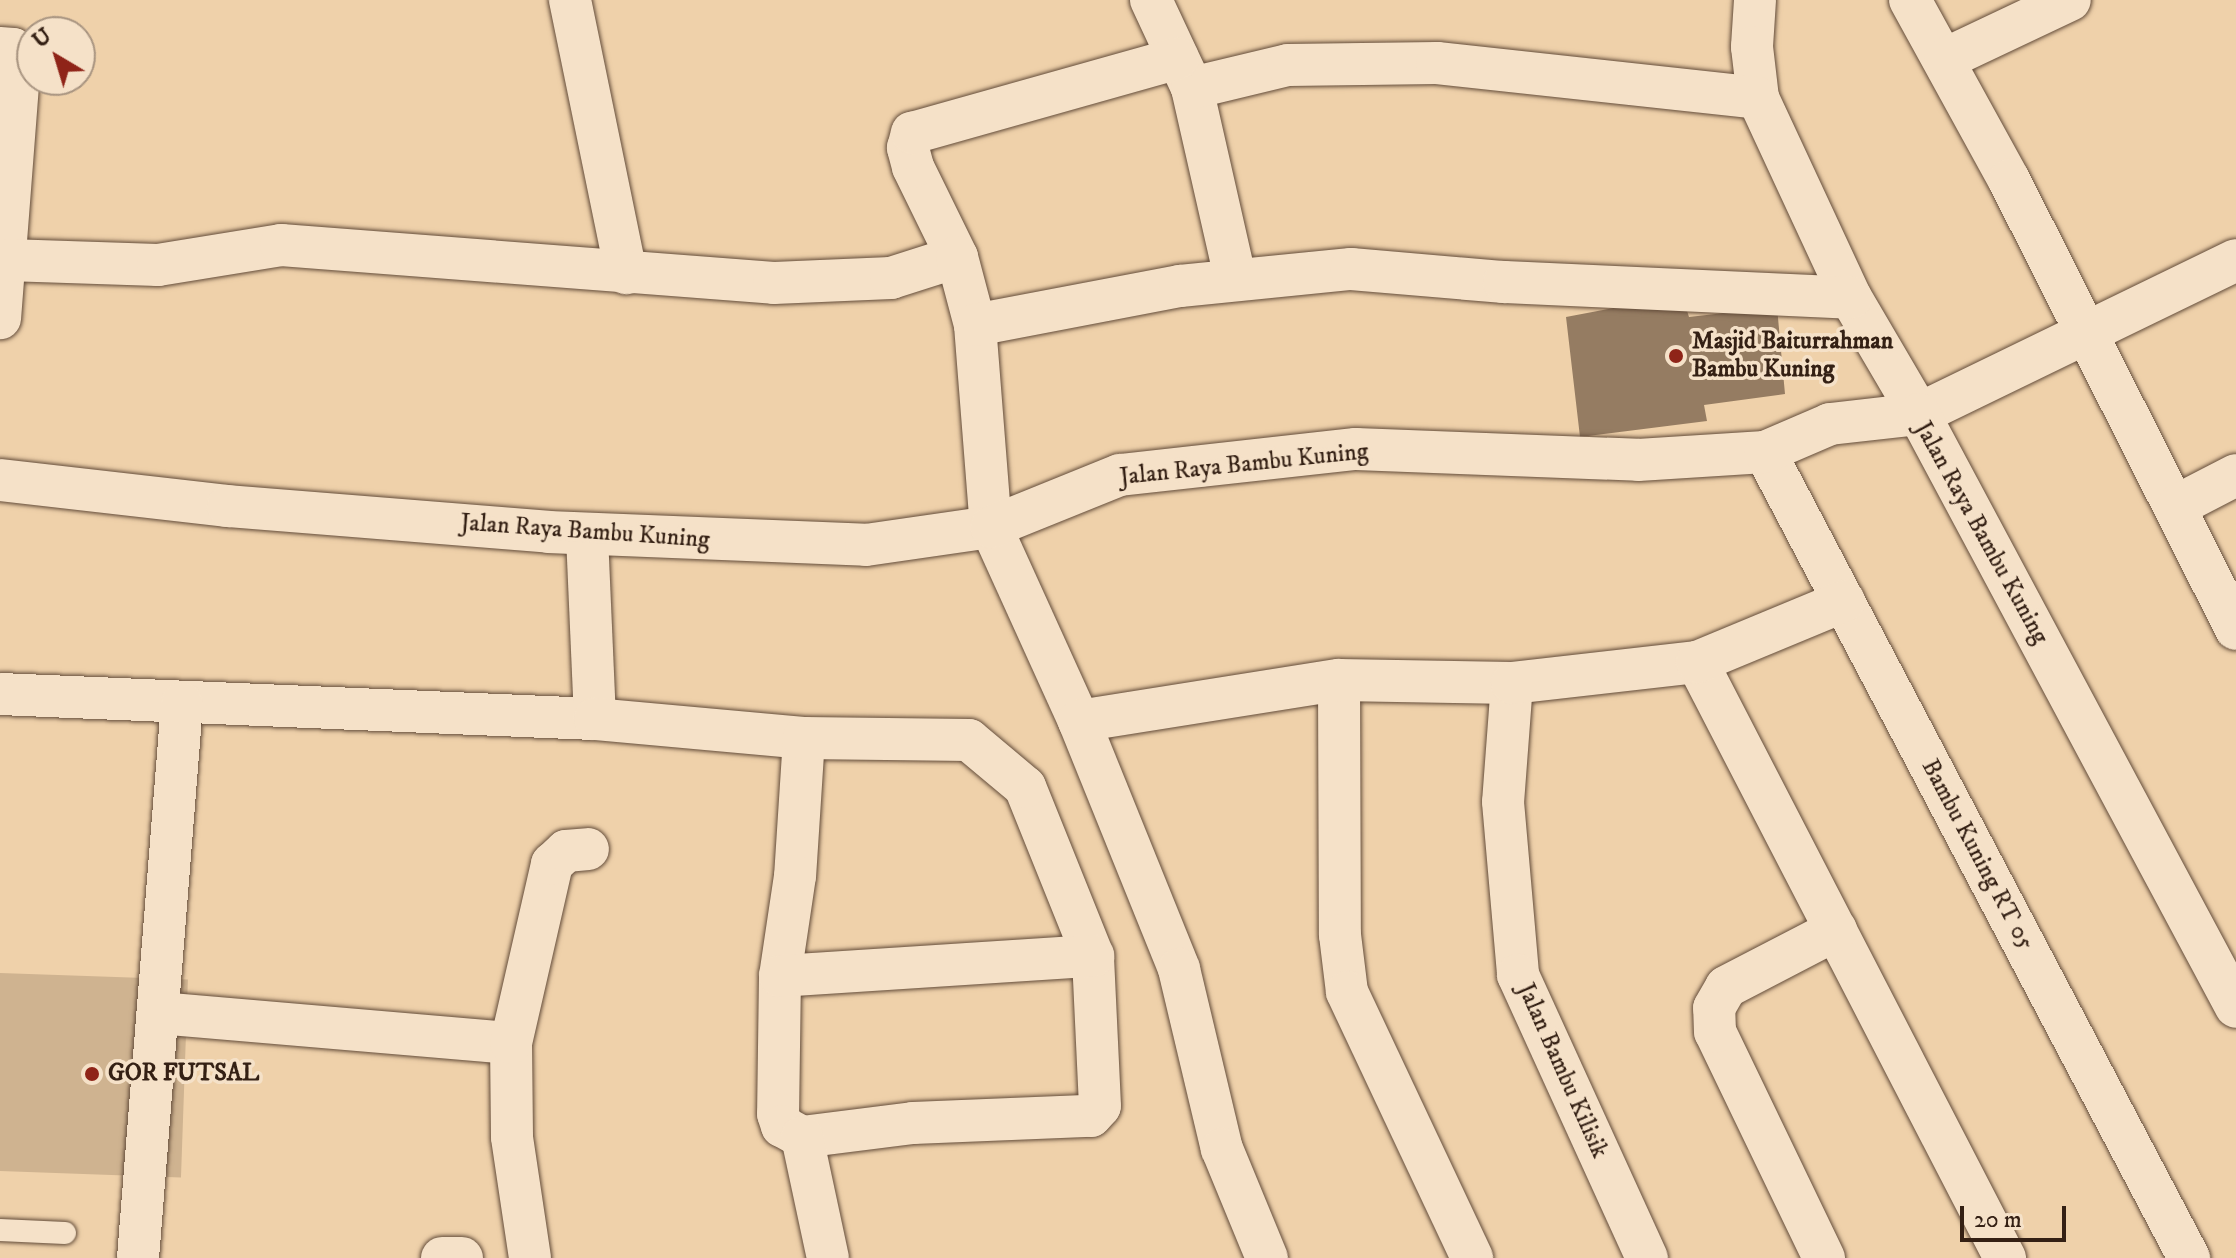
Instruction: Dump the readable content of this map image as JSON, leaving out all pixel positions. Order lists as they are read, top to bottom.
{
  "streets": {
    "street": ["Jalan Raya Bambu Kuning", "Bambu Kuning RT 05", "Jalan Bambu Kilisik"]
  },
  "crossings": [
    ["Jalan Raya Bambu Kuning", "Bambu Kuning RT 05"]
  ],
  "places": ["Masjid Baiturrahman Bambu Kuning", "GOR FUTSAL"],
  "scale_bar": "20 m",
  "north": "top left"
}
